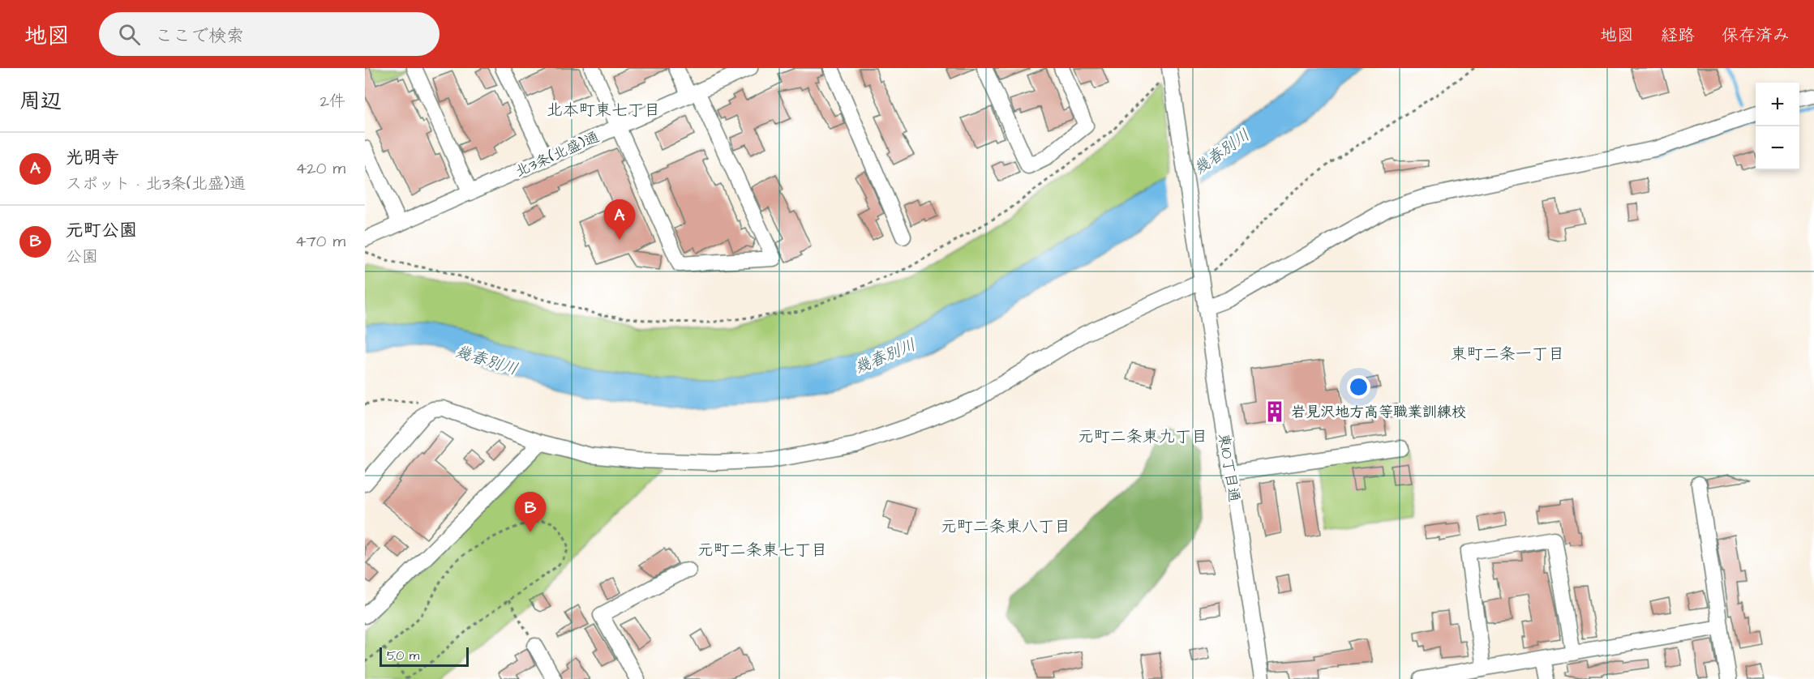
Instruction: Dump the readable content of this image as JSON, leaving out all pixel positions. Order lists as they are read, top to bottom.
{
  "streets": {
    "street": ["北3条(北盛)通", "東10丁目通"]
  },
  "districts": [
    "北本町東七丁目",
    "東町二条一丁目",
    "元町二条東九丁目",
    "元町二条東八丁目",
    "元町二条東七丁目"
  ],
  "water": ["幾春別川"],
  "places": {
    "building": ["岩見沢地方高等職業訓練校"]
  },
  "scale_bar": "50 m",
  "page": {
    "header": "地図",
    "search": "ここで検索",
    "nav": ["地図", "経路", "保存済み"],
    "heading": ["周辺", "2件"],
    "map_buttons": ["+", "−"],
    "list": [
      {
        "mark": "A",
        "name": "光明寺",
        "note": "スポット · 北3条(北盛)通",
        "value": "420 m"
      },
      {
        "mark": "B",
        "name": "元町公園",
        "note": "公園",
        "value": "470 m"
      }
    ],
    "pins": ["A", "B"],
    "scale": "50 m"
  }
}
